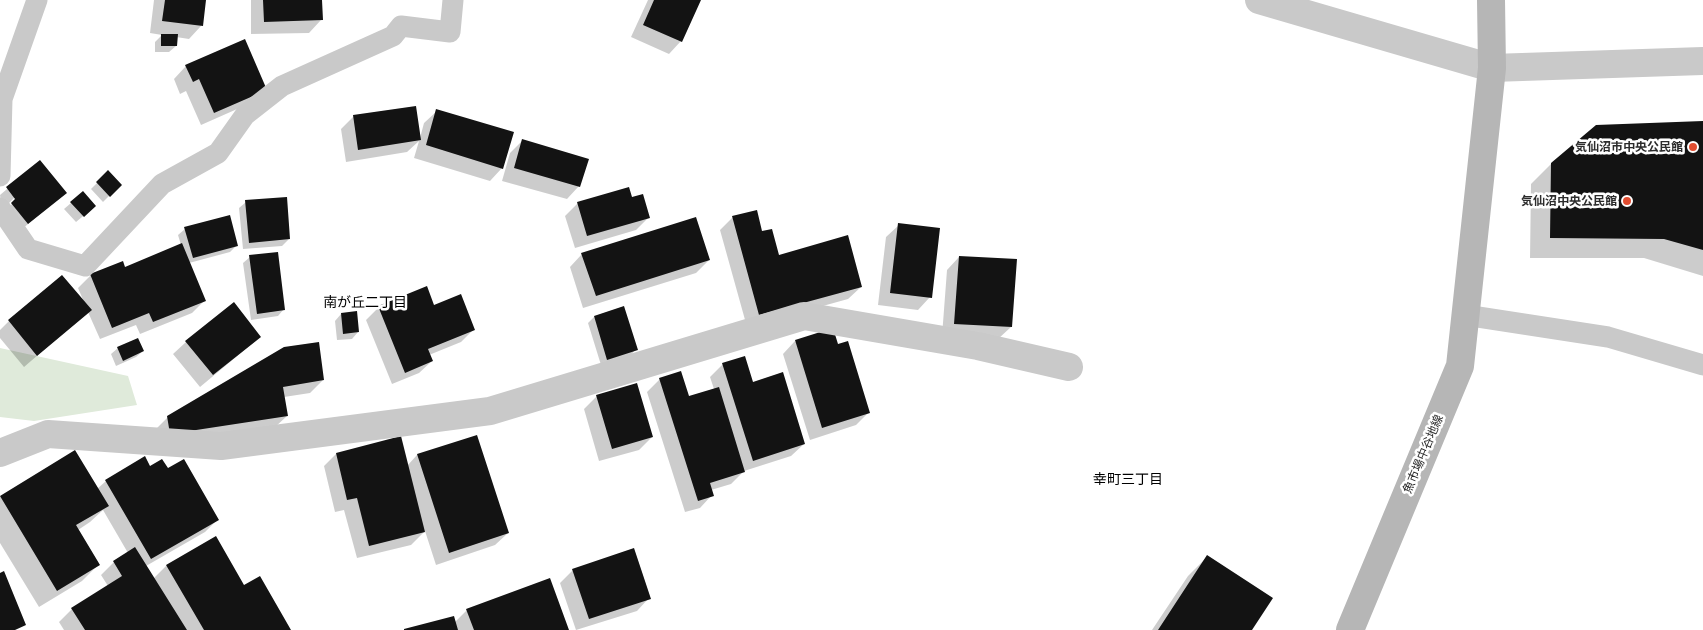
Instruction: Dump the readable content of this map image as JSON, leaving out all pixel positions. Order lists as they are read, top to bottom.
{
  "streets": {
    "street": ["魚市場中谷地線"]
  },
  "districts": ["南が丘二丁目", "幸町三丁目"],
  "places": ["気仙沼市中央公民館", "気仙沼中央公民館"]
}
